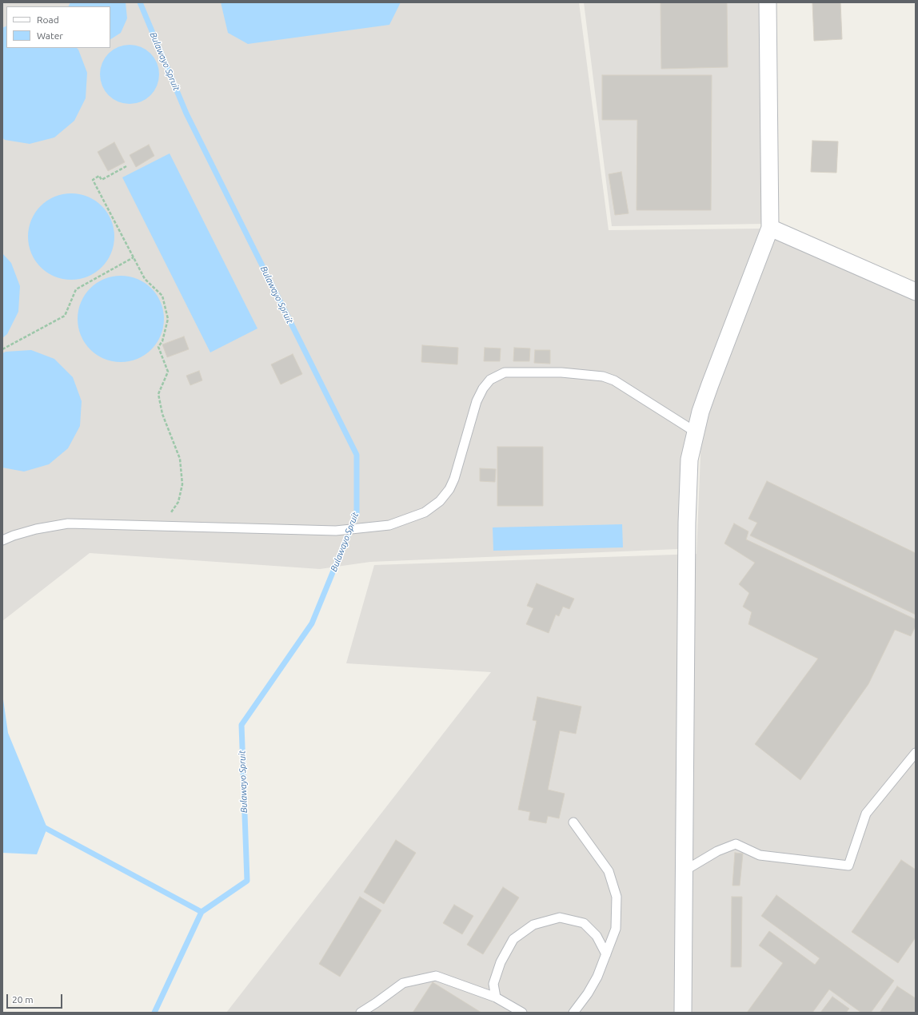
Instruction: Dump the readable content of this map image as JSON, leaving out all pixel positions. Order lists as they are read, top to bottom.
{
  "water": ["Bulawayo Spruit"],
  "legend": ["Road", "Water"],
  "scale_bar": "20 m"
}
